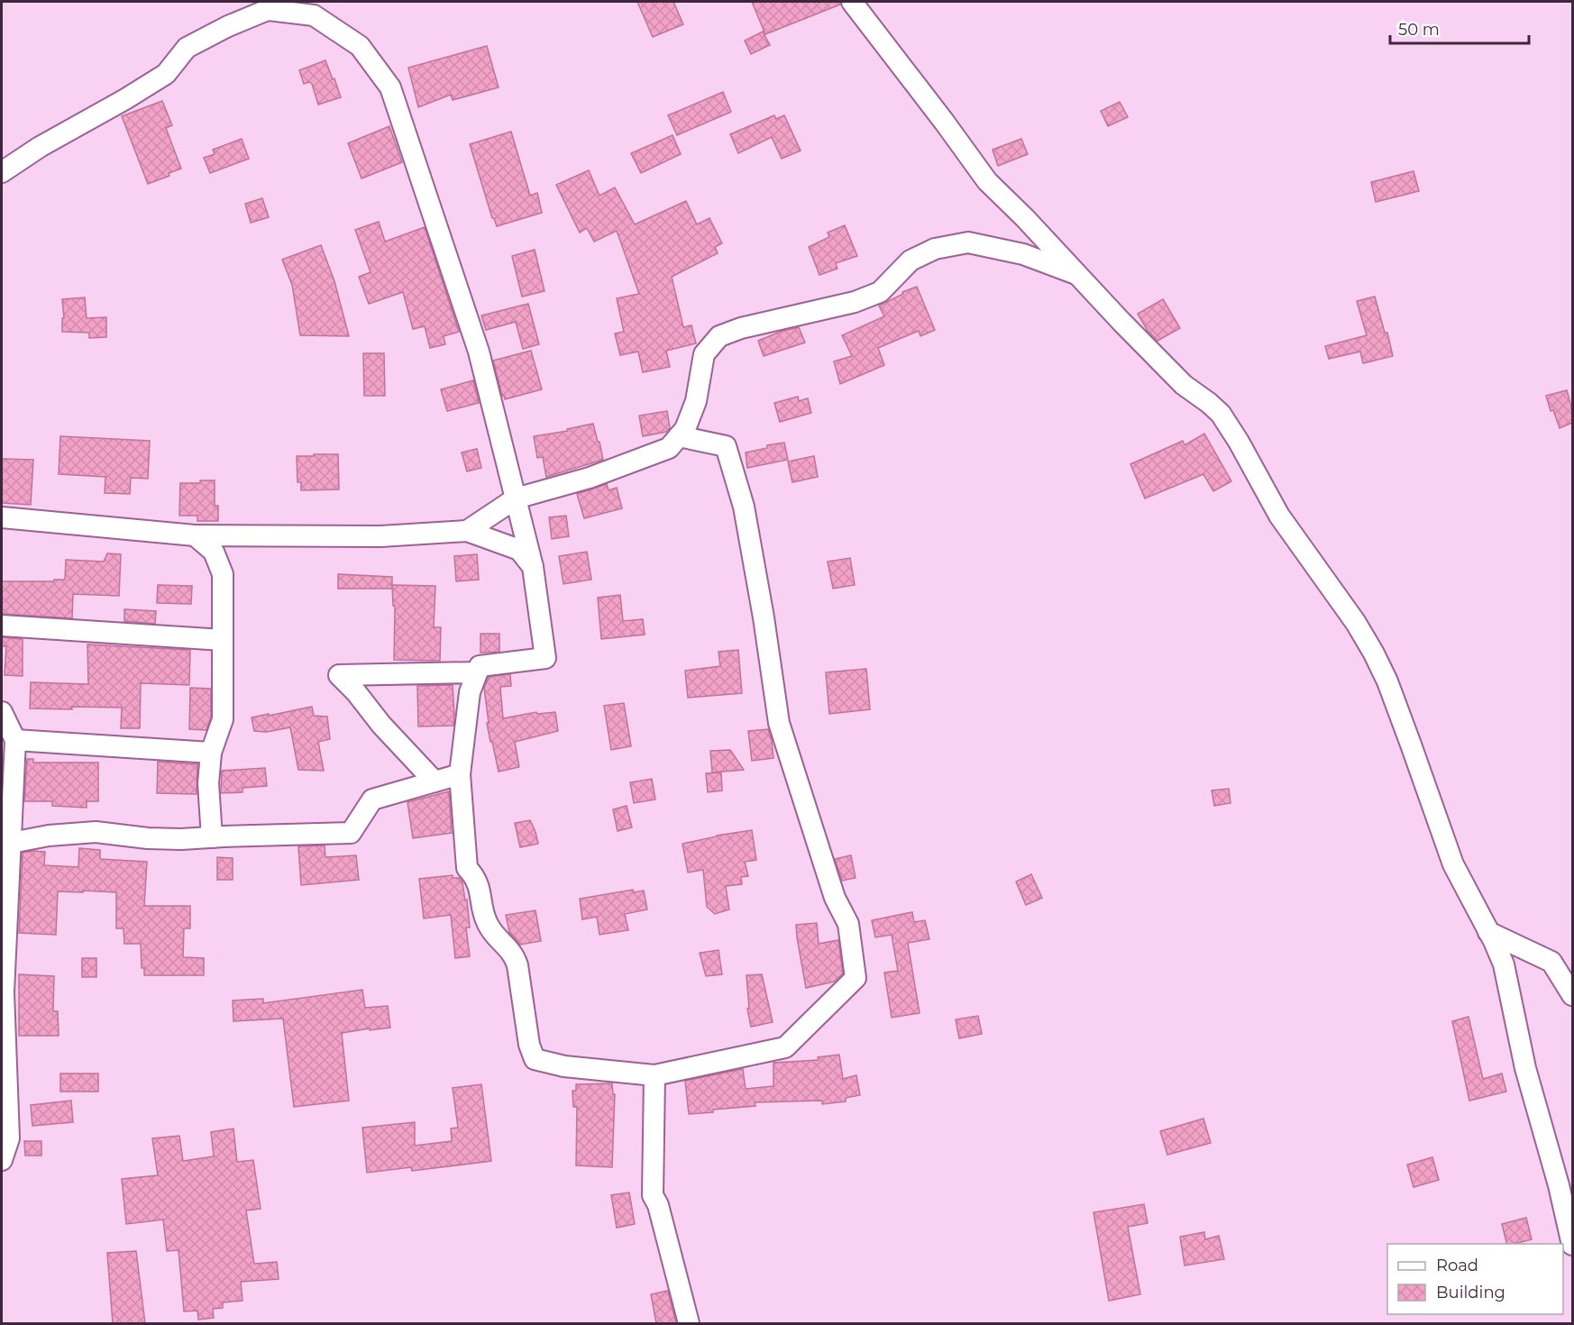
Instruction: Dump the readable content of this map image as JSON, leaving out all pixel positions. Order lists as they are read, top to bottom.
{
  "legend": ["Road", "Building"],
  "scale_bar": "50 m"
}
